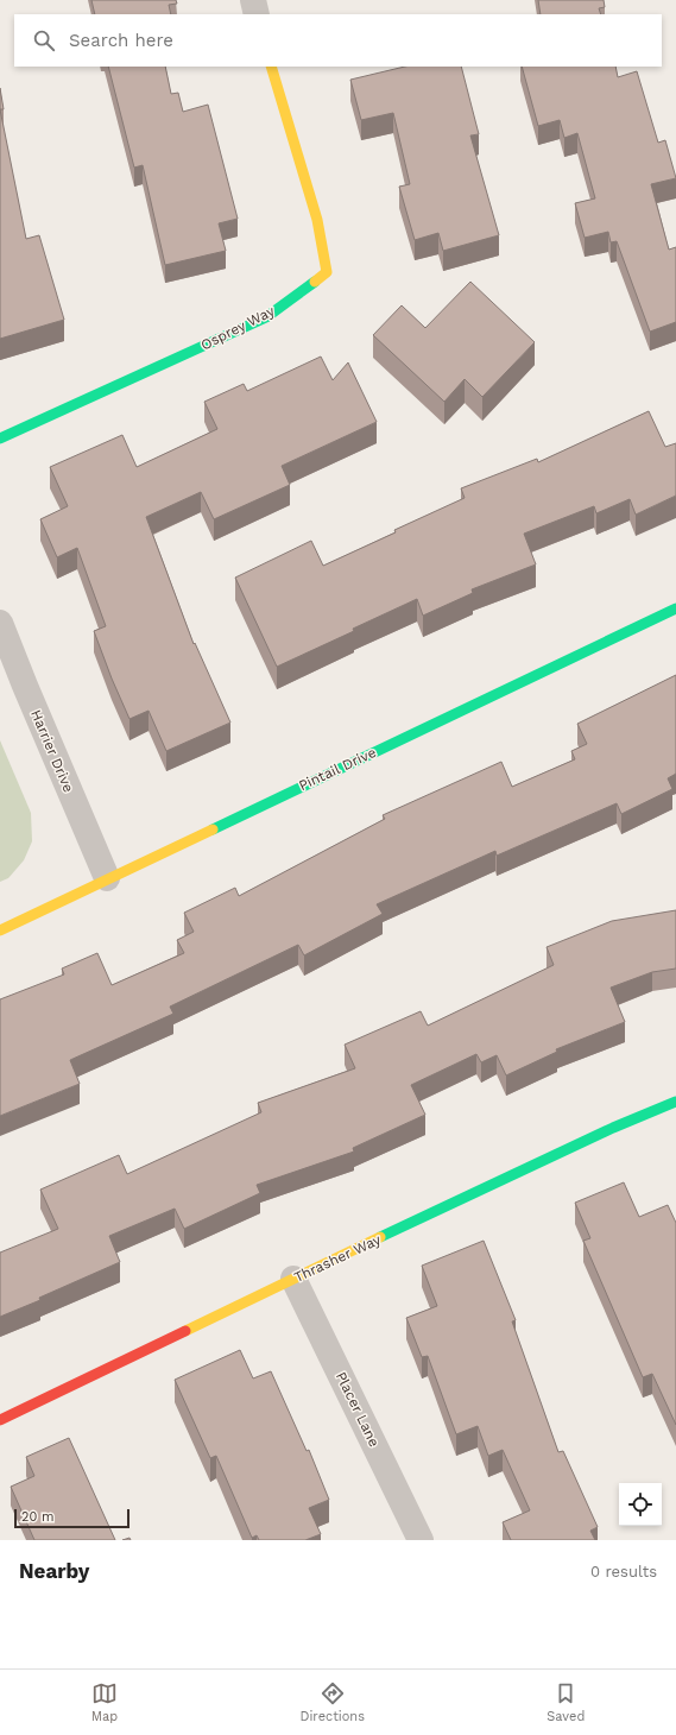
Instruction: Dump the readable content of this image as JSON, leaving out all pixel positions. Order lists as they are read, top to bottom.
{
  "streets": {
    "street": [
      "Osprey Way",
      "Harrier Drive",
      "Pintail Drive",
      "Thrasher Way",
      "Placer Lane"
    ]
  },
  "crossings": [
    ["Harrier Drive", "Pintail Drive"],
    ["Thrasher Way", "Placer Lane"]
  ],
  "scale_bar": "20 m",
  "page": {
    "search": "Search here",
    "scale": "20 m",
    "heading": ["Nearby", "0 results"],
    "nav": ["Map", "Directions", "Saved"]
  }
}
